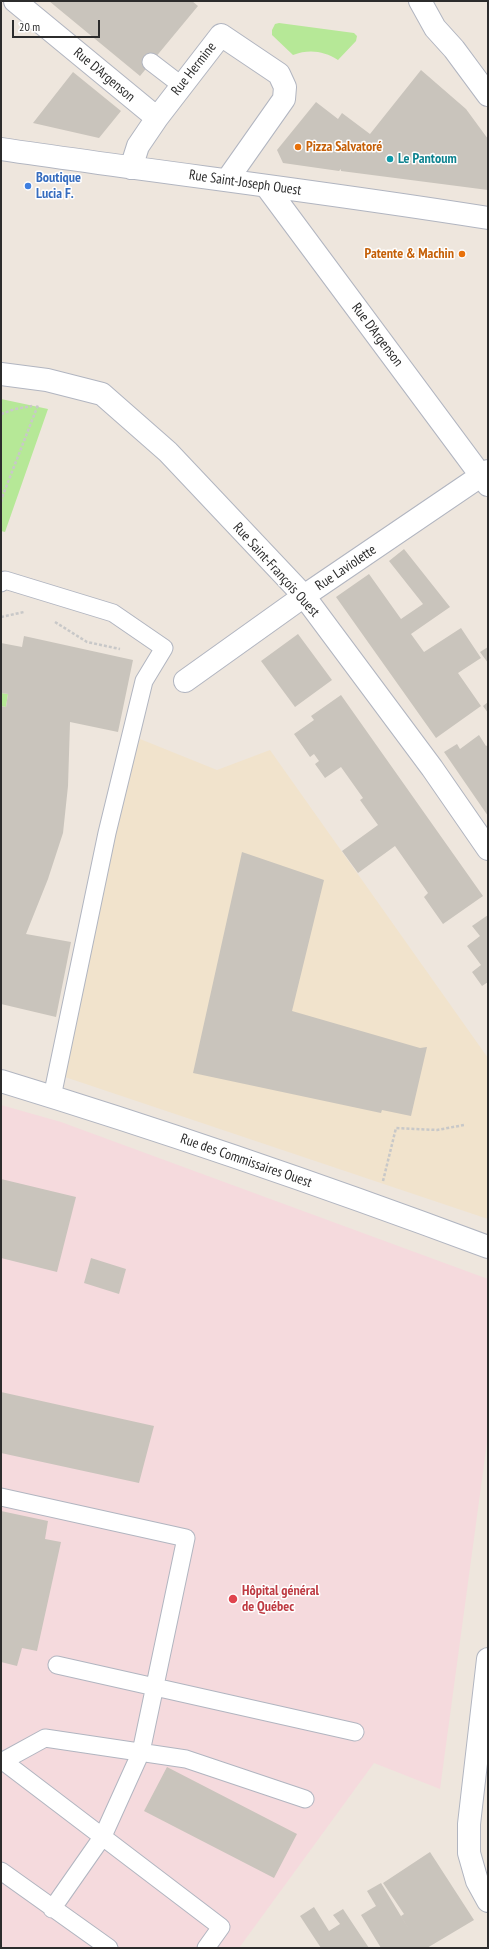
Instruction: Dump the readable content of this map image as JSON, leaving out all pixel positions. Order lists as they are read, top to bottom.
{
  "streets": {
    "street": [
      "Rue Hermine",
      "Rue D'Argenson",
      "Rue Saint-Joseph Ouest",
      "Rue Laviolette",
      "Rue Saint-François Ouest",
      "Rue des Commissaires Ouest"
    ]
  },
  "crossings": [
    ["Rue Hermine", "Rue D'Argenson"],
    ["Rue Hermine", "Rue Saint-Joseph Ouest"],
    ["Rue D'Argenson", "Rue Saint-Joseph Ouest"],
    ["Rue D'Argenson", "Rue Laviolette"],
    ["Rue Laviolette", "Rue Saint-François Ouest"]
  ],
  "places": [
    "Pizza Salvatoré",
    "Le Pantoum",
    "Boutique Lucia F.",
    "Patente & Machin",
    "Hôpital général de Québec"
  ],
  "scale_bar": "20 m"
}
